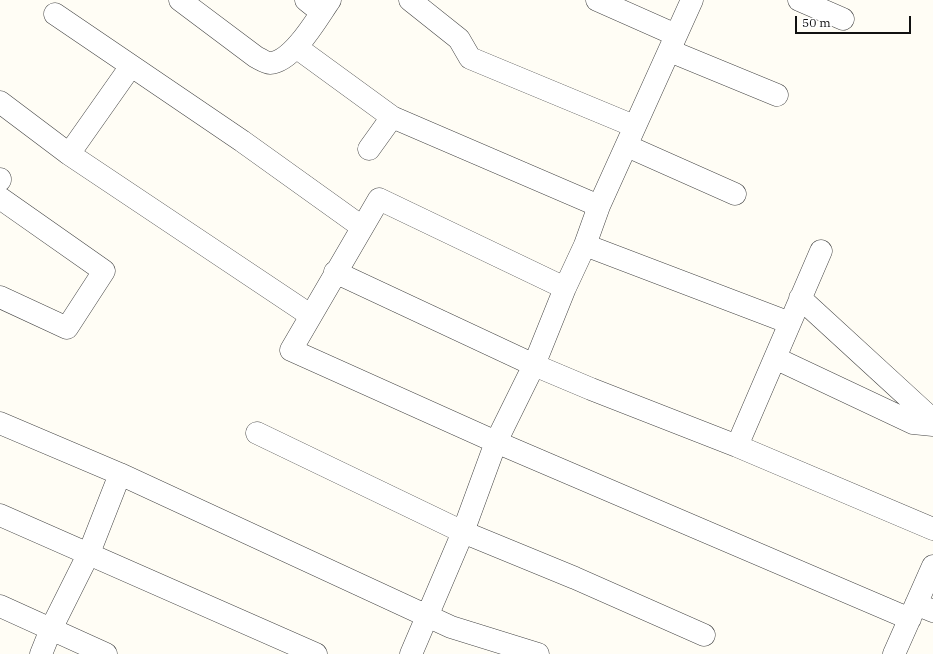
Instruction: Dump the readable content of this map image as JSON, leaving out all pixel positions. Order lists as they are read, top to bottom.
{
  "scale_bar": "50 m"
}
